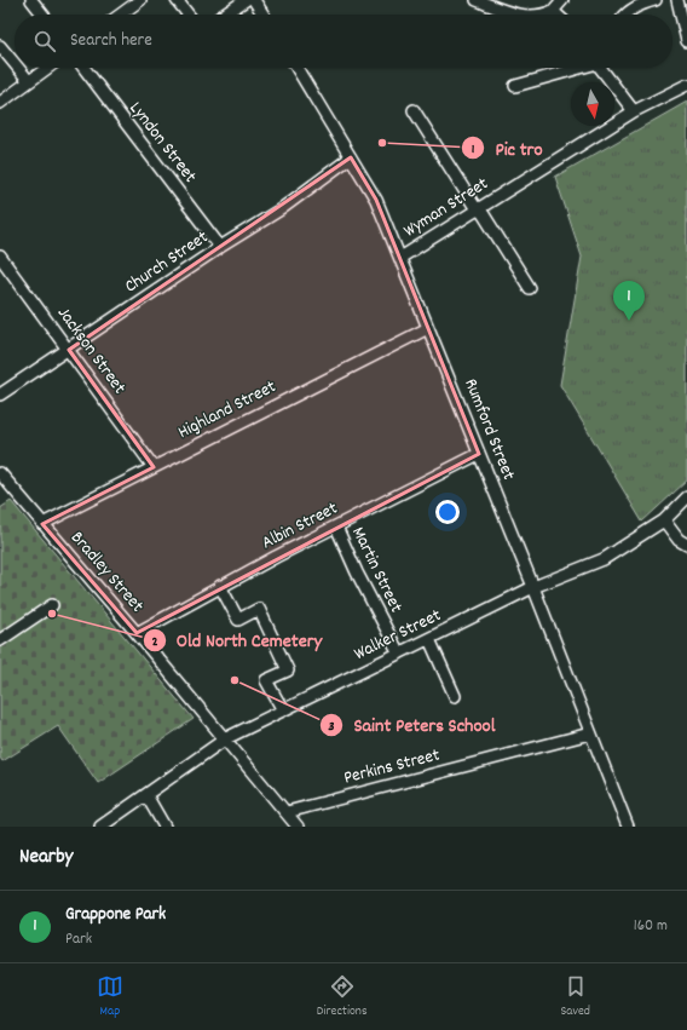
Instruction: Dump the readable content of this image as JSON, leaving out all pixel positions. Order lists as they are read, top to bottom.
{
  "streets": {
    "street": [
      "Lyndon Street",
      "Wyman Street",
      "Church Street",
      "Jackson Street",
      "Highland Street",
      "Rumford Street",
      "Albin Street",
      "Martin Street",
      "Bradley Street",
      "Walker Street",
      "Perkins Street"
    ]
  },
  "crossings": [
    ["Lyndon Street", "Church Street"],
    ["Wyman Street", "Rumford Street"],
    ["Church Street", "Jackson Street"],
    ["Church Street", "Rumford Street"],
    ["Jackson Street", "Highland Street"],
    ["Highland Street", "Rumford Street"],
    ["Highland Street", "Bradley Street"],
    ["Rumford Street", "Albin Street"],
    ["Rumford Street", "Walker Street"],
    ["Rumford Street", "Perkins Street"],
    ["Albin Street", "Martin Street"],
    ["Albin Street", "Bradley Street"],
    ["Martin Street", "Walker Street"],
    ["Bradley Street", "Walker Street"],
    ["Bradley Street", "Perkins Street"]
  ],
  "places": ["Pic tro", "Old North Cemetery", "Saint Peters School"],
  "north": "bottom",
  "page": {
    "search": "Search here",
    "pins": "1",
    "heading": "Nearby",
    "list": [
      {
        "mark": "1",
        "name": "Grappone Park",
        "note": "Park",
        "value": "160 m"
      }
    ],
    "nav": ["Map", "Directions", "Saved"]
  }
}
